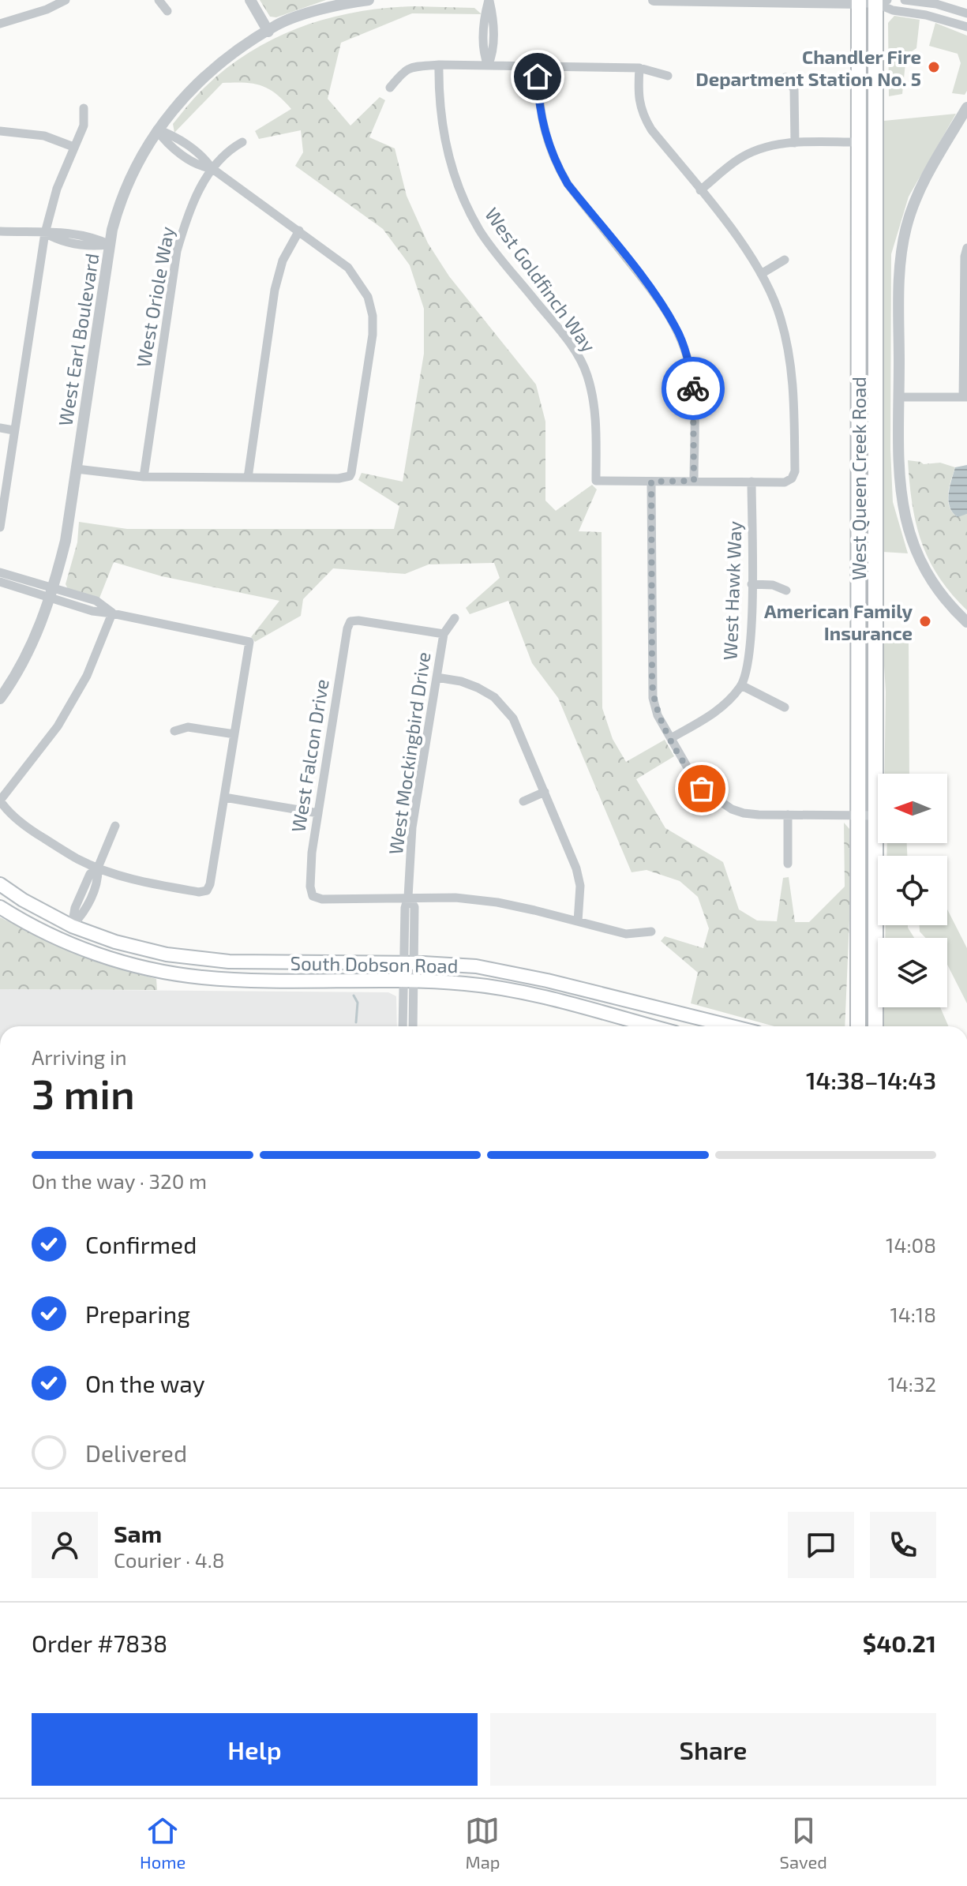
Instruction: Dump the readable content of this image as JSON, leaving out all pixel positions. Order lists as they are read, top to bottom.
{
  "streets": {
    "main road": ["West Queen Creek Road", "South Dobson Road"],
    "street": [
      "West Goldfinch Way",
      "West Oriole Way",
      "West Earl Boulevard",
      "West Hawk Way",
      "West Mockingbird Drive",
      "West Falcon Drive"
    ]
  },
  "crossings": [
    ["West Mockingbird Drive", "West Falcon Drive"],
    ["West Mockingbird Drive", "South Dobson Road"]
  ],
  "places": ["Chandler Fire Department Station No. 5", "American Family Insurance"],
  "north": "left",
  "page": {
    "heading": ["3 min", "Arriving in", "14:38–14:43"],
    "panel": [
      "Sam",
      "Courier · 4.8",
      "Order #7838",
      "$40.21"
    ],
    "bar": "On the way · 320 m",
    "list": [
      ["Confirmed", "14:08"],
      ["Preparing", "14:18"],
      ["On the way", "14:32"],
      "Delivered"
    ],
    "buttons": ["Help", "Share"],
    "tabs": ["Home", "Map", "Saved"]
  }
}
